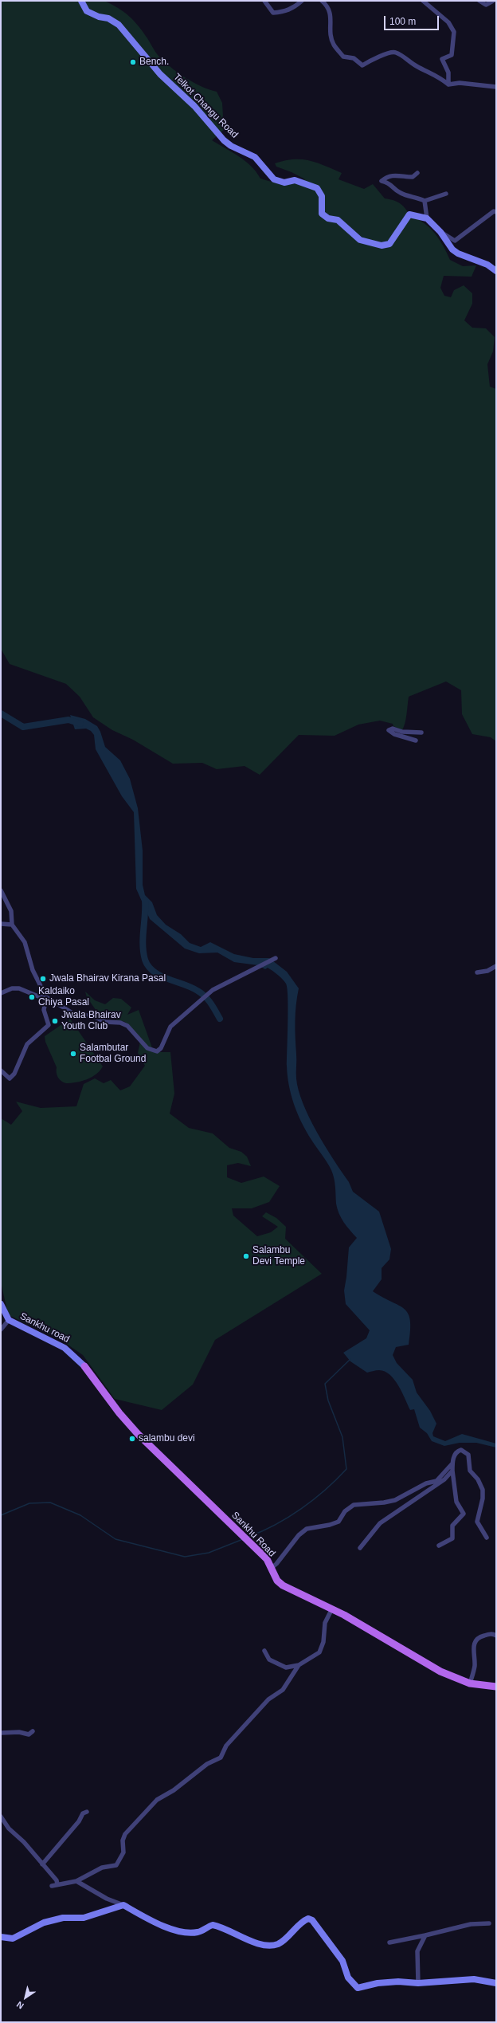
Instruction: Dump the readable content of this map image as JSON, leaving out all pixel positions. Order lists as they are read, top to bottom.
{
  "streets": {
    "main road": ["Sankhu Road"],
    "street": ["Telkot Changu Road", "Sankhu road"]
  },
  "crossings": [
    ["Sankhu road", "Sankhu Road"]
  ],
  "places": [
    "Bench.",
    "Jwala Bhairav Kirana Pasal",
    "Kaldaiko Chiya Pasal",
    "Jwala Bhairav Youth Club",
    "Salambutar Footbal Ground",
    "Salambu Devi Temple",
    "salambu devi"
  ],
  "scale_bar": "100 m",
  "north": "bottom left"
}
